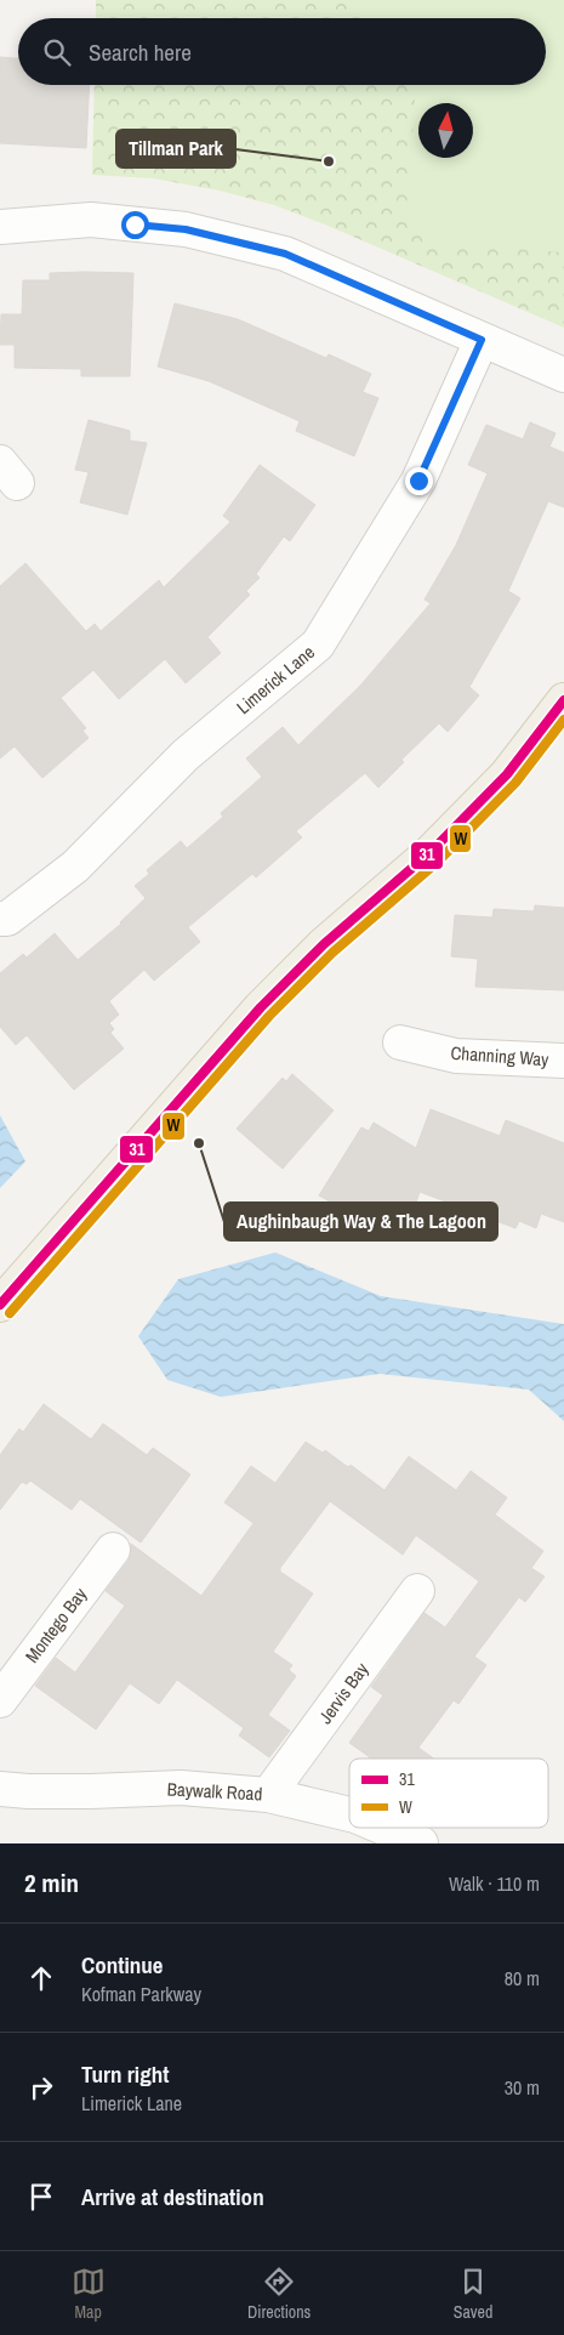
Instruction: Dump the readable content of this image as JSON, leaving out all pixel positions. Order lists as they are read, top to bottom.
{
  "streets": {
    "street": [
      "Limerick Lane",
      "Channing Way",
      "Montego Bay",
      "Jervis Bay",
      "Baywalk Road"
    ]
  },
  "crossings": [
    ["Jervis Bay", "Baywalk Road"]
  ],
  "places": ["Tillman Park", "Aughinbaugh Way & The Lagoon"],
  "lines": ["transit line 31", "transit line W"],
  "legend": ["31", "W"],
  "north": "top",
  "page": {
    "search": "Search here",
    "heading": ["2 min", "Walk · 110 m"],
    "list": [
      ["Continue", "Kofman Parkway", "80 m"],
      ["Turn right", "Limerick Lane", "30 m"],
      "Arrive at destination"
    ],
    "nav": ["Map", "Directions", "Saved"]
  }
}
